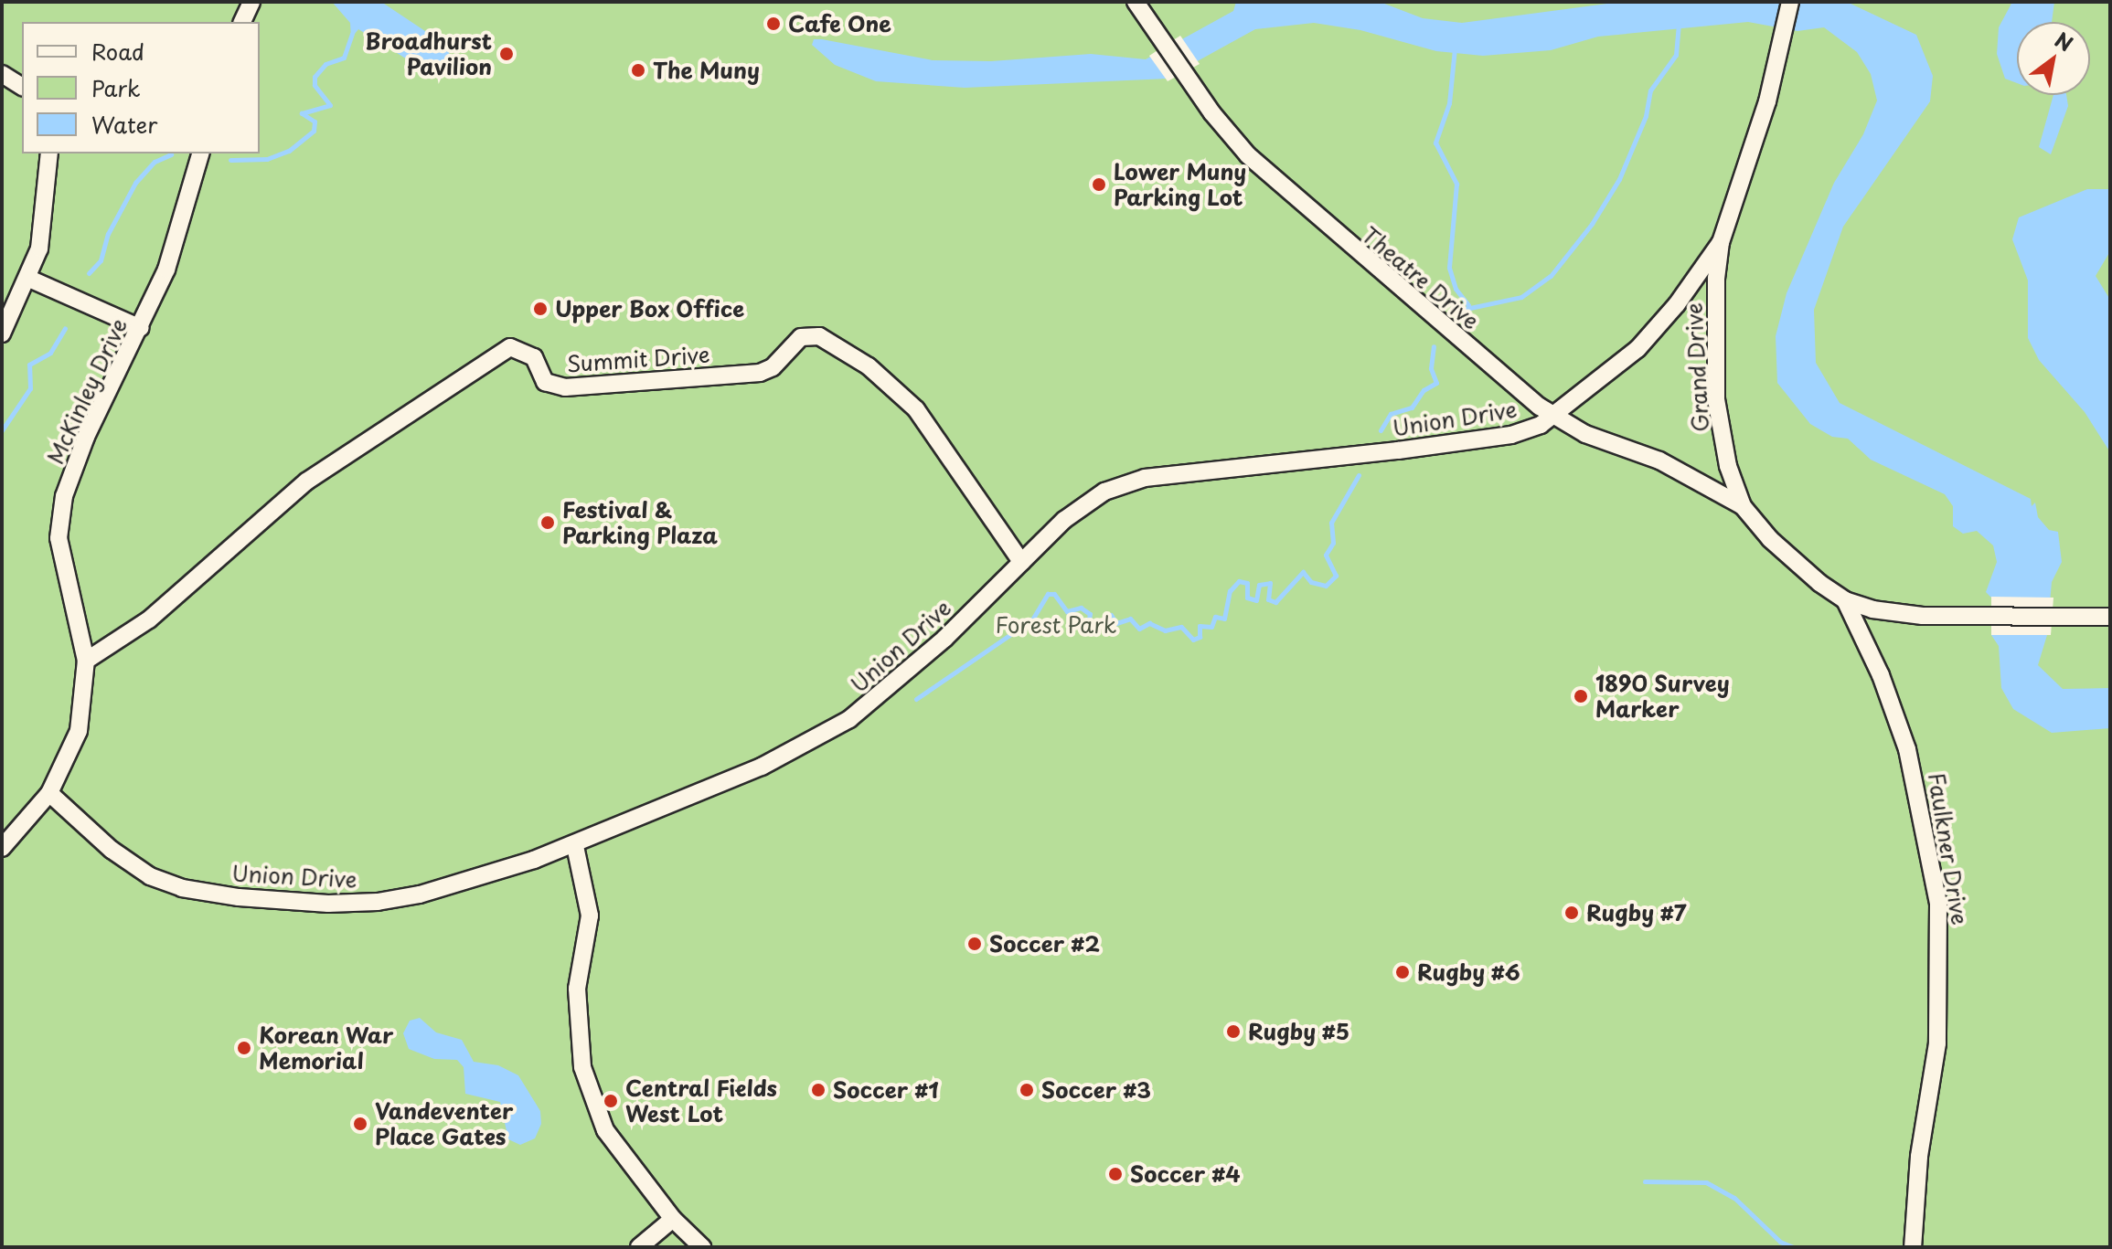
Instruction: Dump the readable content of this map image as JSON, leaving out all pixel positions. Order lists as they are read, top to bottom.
{
  "streets": {
    "street": [
      "Theatre Drive",
      "Summit Drive",
      "Grand Drive",
      "McKinley Drive",
      "Union Drive",
      "Faulkner Drive"
    ]
  },
  "crossings": [
    ["Theatre Drive", "Grand Drive"],
    ["Theatre Drive", "Union Drive"],
    ["Summit Drive", "McKinley Drive"],
    ["Summit Drive", "Union Drive"],
    ["Grand Drive", "Union Drive"],
    ["Grand Drive", "Faulkner Drive"],
    ["McKinley Drive", "Union Drive"]
  ],
  "parks": ["Forest Park"],
  "places": [
    "Cafe One",
    "Broadhurst Pavilion",
    "The Muny",
    "Lower Muny Parking Lot",
    "Upper Box Office",
    "Festival & Parking Plaza",
    "1890 Survey Marker",
    "Rugby #7",
    "Soccer #2",
    "Rugby #6",
    "Rugby #5",
    "Korean War Memorial",
    "Soccer #1",
    "Soccer #3",
    "Central Fields West Lot",
    "Vandeventer Place Gates",
    "Soccer #4"
  ],
  "legend": ["Road", "Park", "Water"],
  "north": "top right"
}
